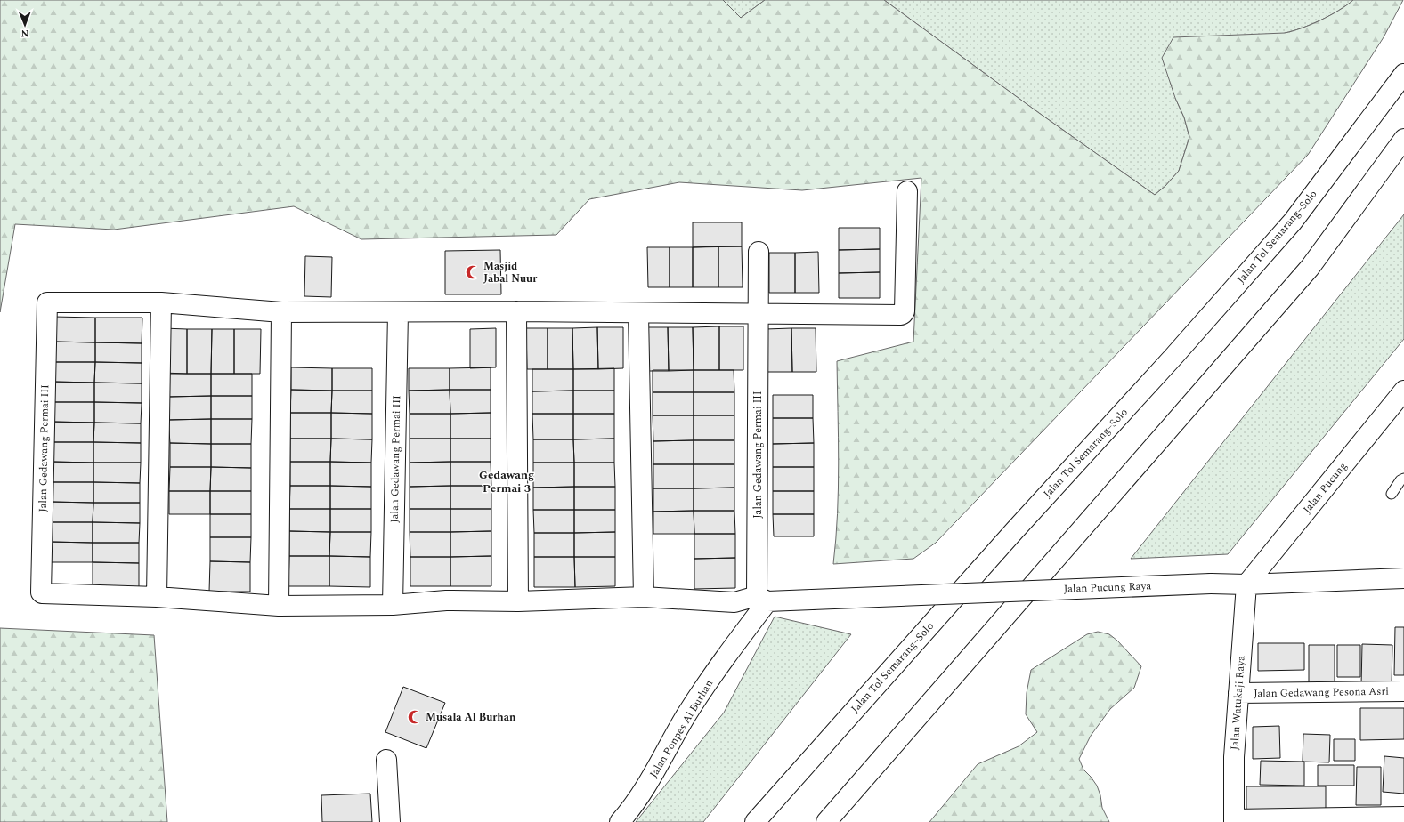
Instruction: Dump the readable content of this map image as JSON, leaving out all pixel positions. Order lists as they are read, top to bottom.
{
  "streets": {
    "main road": [
      "Jalan Tol Semarang–Solo",
      "Jalan Gedawang Permai III",
      "Jalan Pucung",
      "Jalan Pucung Raya",
      "Jalan Gedawang Pesona Asri",
      "Jalan Watukaji Raya",
      "Jalan Ponpes Al Burhan"
    ]
  },
  "crossings": [
    ["Jalan Gedawang Permai III", "Jalan Pucung Raya"],
    ["Jalan Gedawang Permai III", "Jalan Ponpes Al Burhan"],
    ["Jalan Pucung", "Jalan Pucung Raya"],
    ["Jalan Pucung", "Jalan Watukaji Raya"],
    ["Jalan Pucung Raya", "Jalan Watukaji Raya"],
    ["Jalan Gedawang Pesona Asri", "Jalan Watukaji Raya"]
  ],
  "districts": ["Gedawang Permai 3"],
  "places": {
    "mosque": ["Masjid Jabal Nuur", "Musala Al Burhan"]
  },
  "north": "bottom"
}
